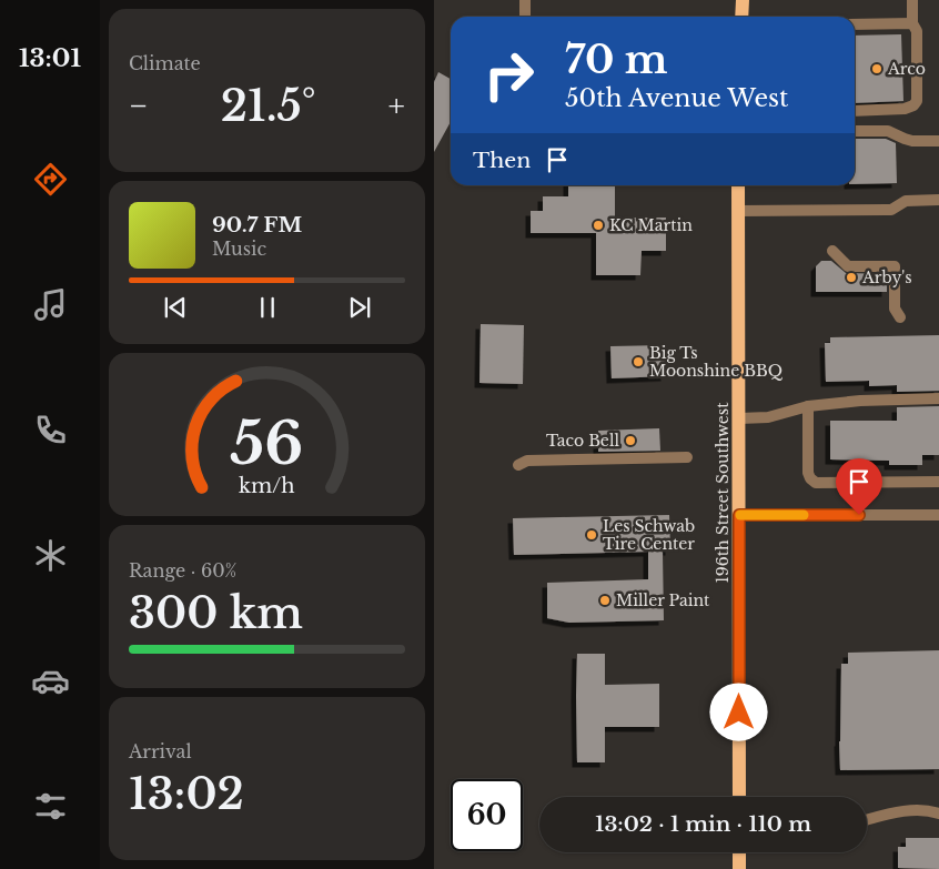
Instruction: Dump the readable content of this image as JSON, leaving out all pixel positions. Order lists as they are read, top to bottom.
{
  "streets": {
    "main road": ["196th Street Southwest"]
  },
  "places": [
    "Arco",
    "KC Martin",
    "Arby's",
    "Big Ts Moonshine BBQ",
    "Taco Bell",
    "Les Schwab Tire Center",
    "Miller Paint"
  ],
  "page": {
    "tabs": "13:01",
    "tile": [
      "Climate",
      ["Range · 60%", "300 km"],
      ["Arrival", "13:02"]
    ],
    "turn": ["70 m", "50th Avenue West"],
    "heat": ["−", "21.5°", "+"],
    "then": "Then",
    "song": ["90.7 FM", "Music"],
    "limit": "60",
    "trip": "13:02 · 1 min · 110 m",
    "gauge": ["56", "km/h"]
  }
}
